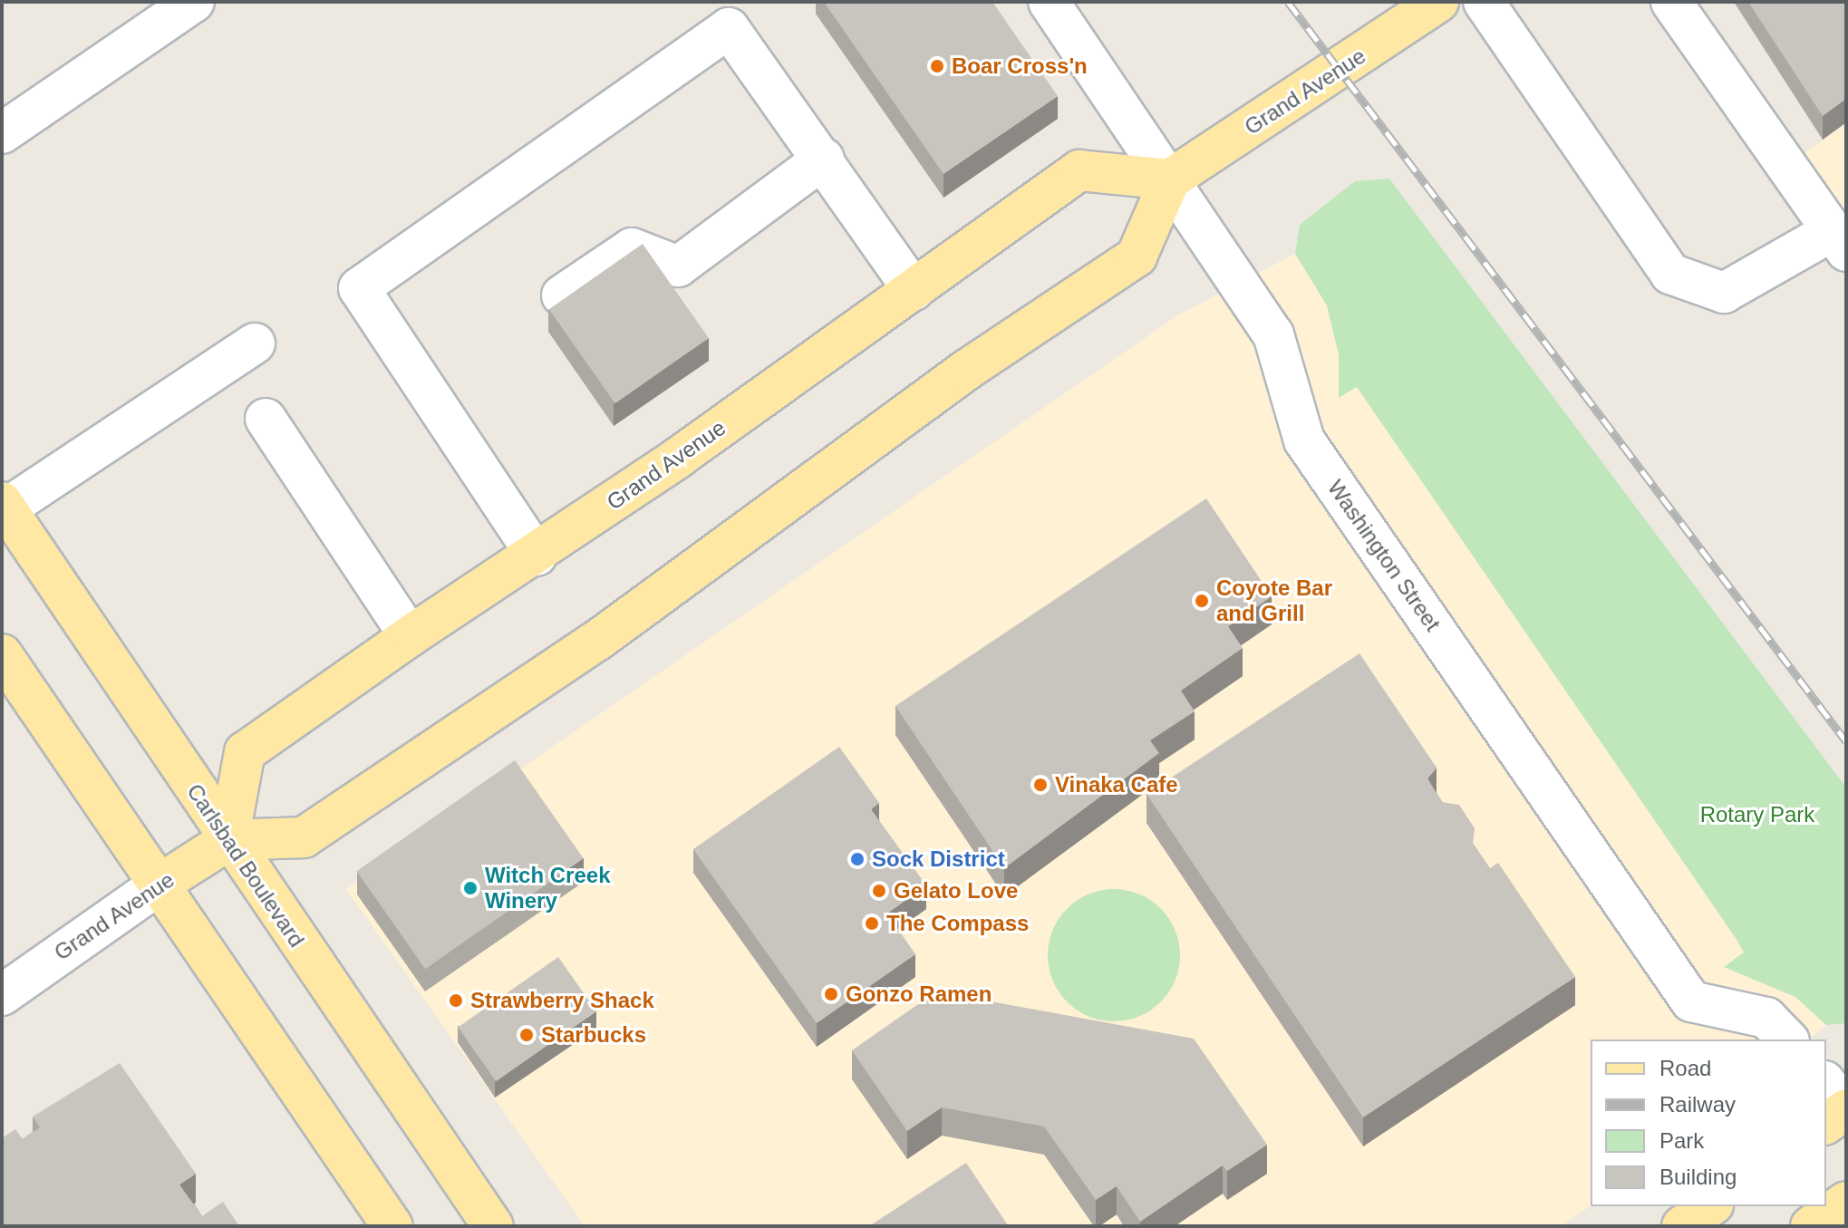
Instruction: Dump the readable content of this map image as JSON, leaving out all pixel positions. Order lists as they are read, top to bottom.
{
  "streets": {
    "main road": ["Grand Avenue", "Carlsbad Boulevard"],
    "street": ["Washington Street"]
  },
  "crossings": [
    ["Grand Avenue", "Washington Street"],
    ["Grand Avenue", "Carlsbad Boulevard"]
  ],
  "parks": ["Rotary Park"],
  "places": [
    "Boar Cross'n",
    "Coyote Bar and Grill",
    "Vinaka Cafe",
    "Sock District",
    "Witch Creek Winery",
    "Gelato Love",
    "The Compass",
    "Gonzo Ramen",
    "Strawberry Shack",
    "Starbucks"
  ],
  "legend": [
    "Road",
    "Railway",
    "Park",
    "Building"
  ]
}
